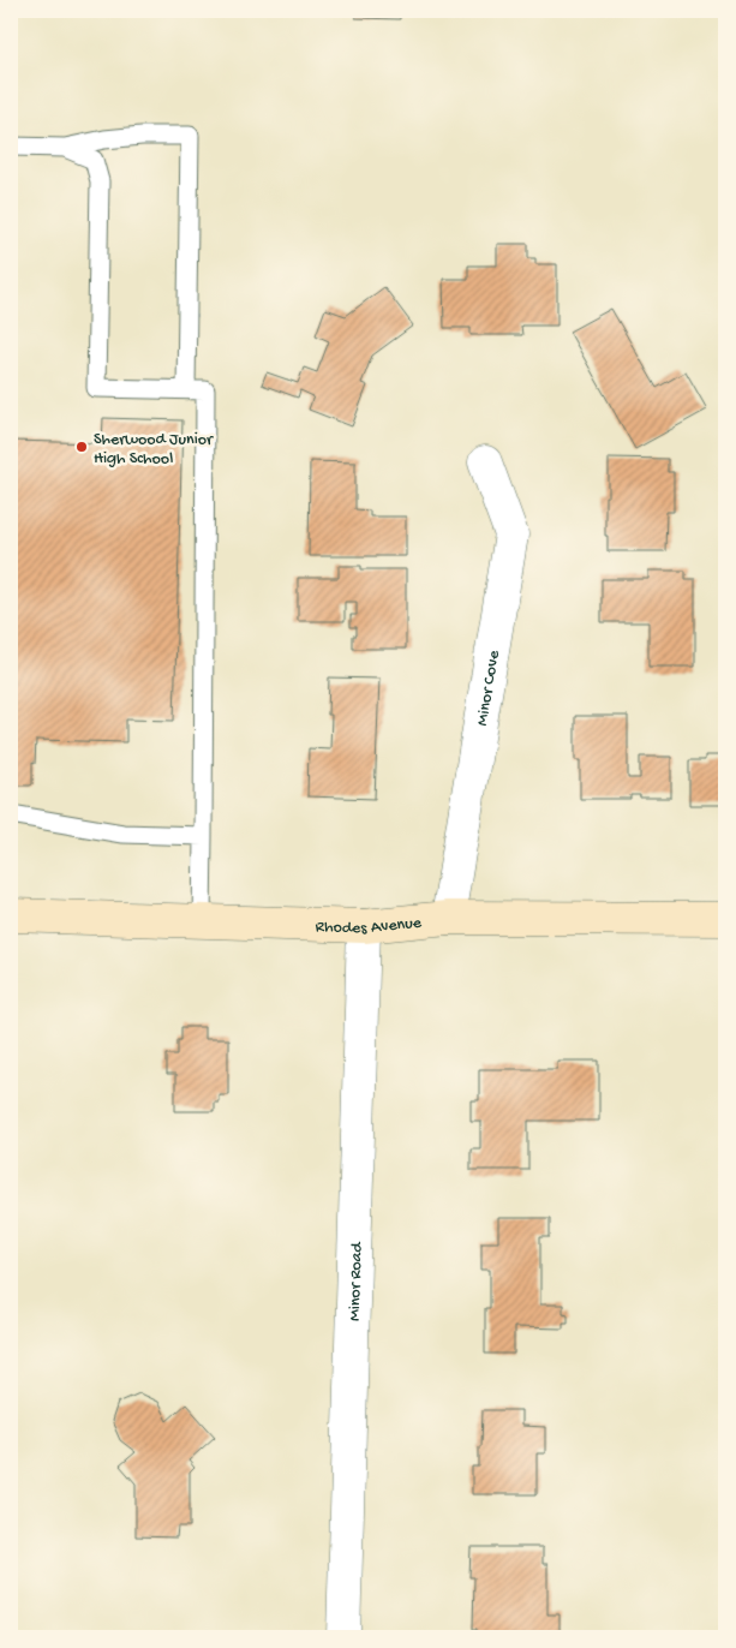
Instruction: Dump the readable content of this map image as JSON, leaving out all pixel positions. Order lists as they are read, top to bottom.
{
  "streets": {
    "main road": ["Rhodes Avenue"],
    "street": ["Minor Cove", "Minor Road"]
  },
  "crossings": [
    ["Minor Cove", "Rhodes Avenue"],
    ["Rhodes Avenue", "Minor Road"]
  ],
  "places": ["Sherwood Junior High School"]
}
